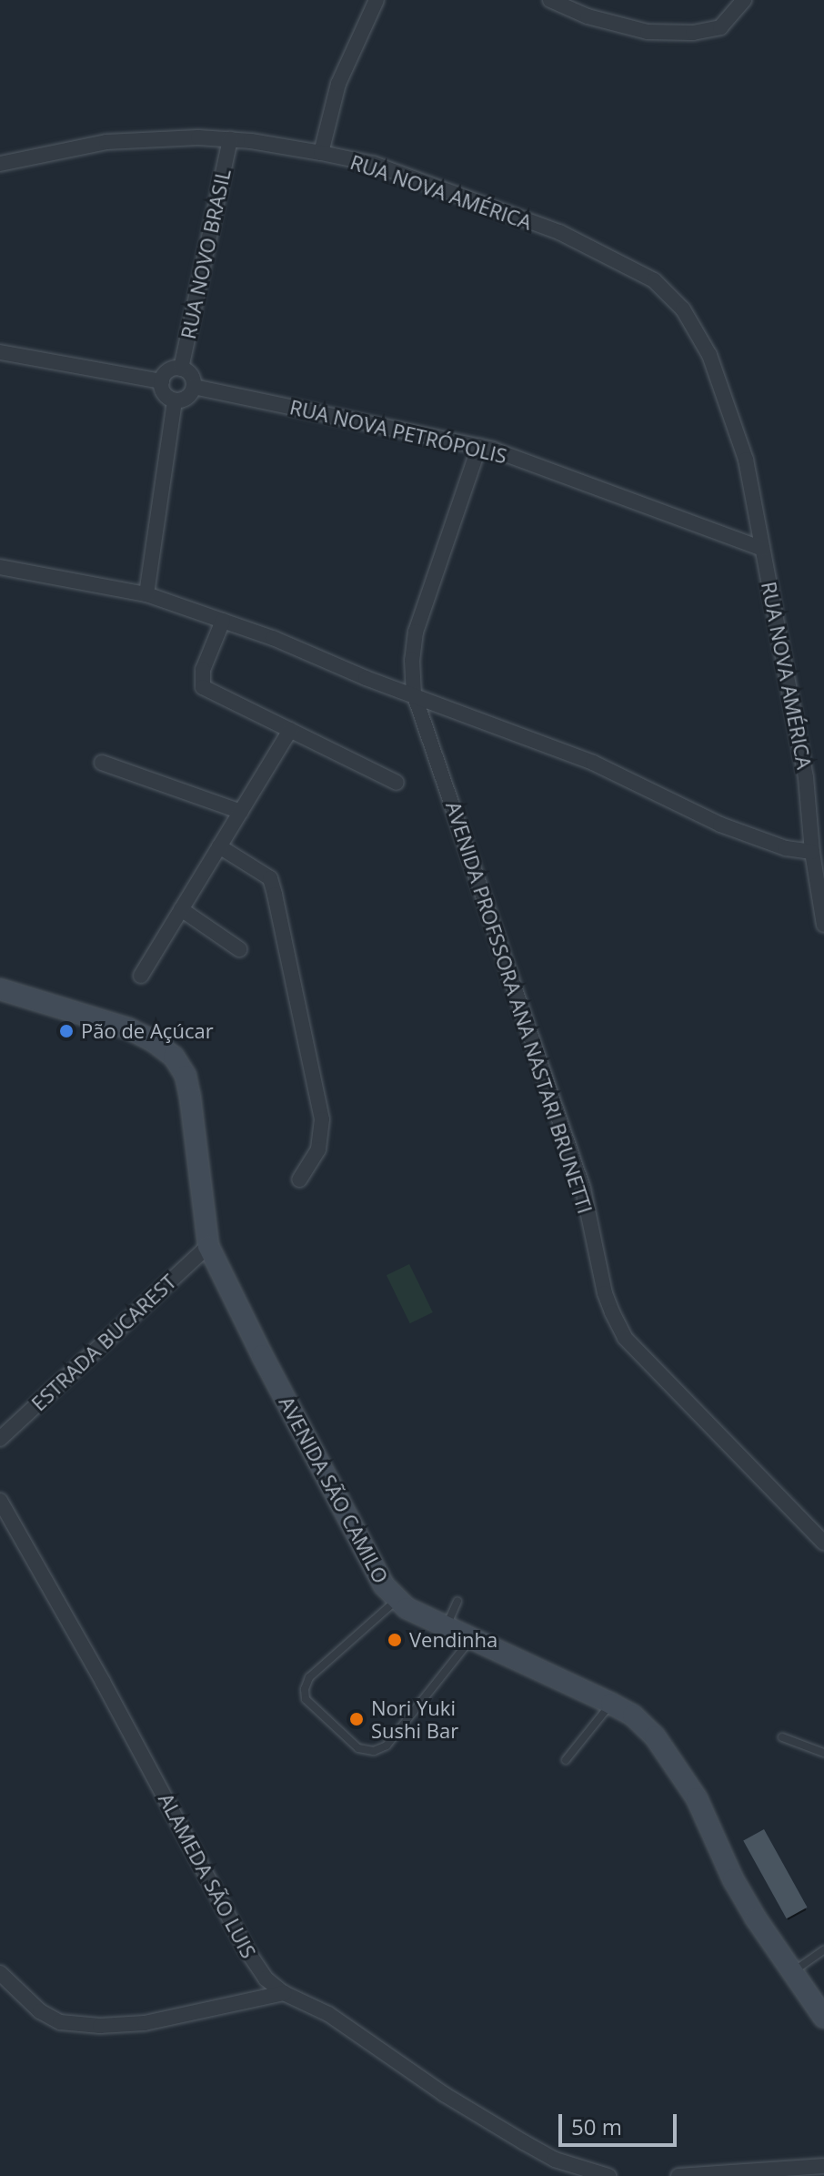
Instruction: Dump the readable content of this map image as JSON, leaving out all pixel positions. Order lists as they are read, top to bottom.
{
  "streets": {
    "main road": ["AVENIDA SÃO CAMILO"],
    "street": [
      "RUA NOVA AMÉRICA",
      "RUA NOVO BRASIL",
      "RUA NOVA PETRÓPOLIS",
      "AVENIDA PROFSSORA ANA NASTARI BRUNETTI",
      "ESTRADA BUCAREST",
      "ALAMEDA SÃO LUIS"
    ]
  },
  "crossings": [
    ["RUA NOVA AMÉRICA", "RUA NOVO BRASIL"],
    ["RUA NOVA AMÉRICA", "RUA NOVA PETRÓPOLIS"],
    ["RUA NOVO BRASIL", "RUA NOVA PETRÓPOLIS"],
    ["RUA NOVA PETRÓPOLIS", "AVENIDA PROFSSORA ANA NASTARI BRUNETTI"],
    ["ESTRADA BUCAREST", "AVENIDA SÃO CAMILO"]
  ],
  "places": ["Pão de Açúcar", "Vendinha", "Nori Yuki Sushi Bar"],
  "scale_bar": "50 m"
}
